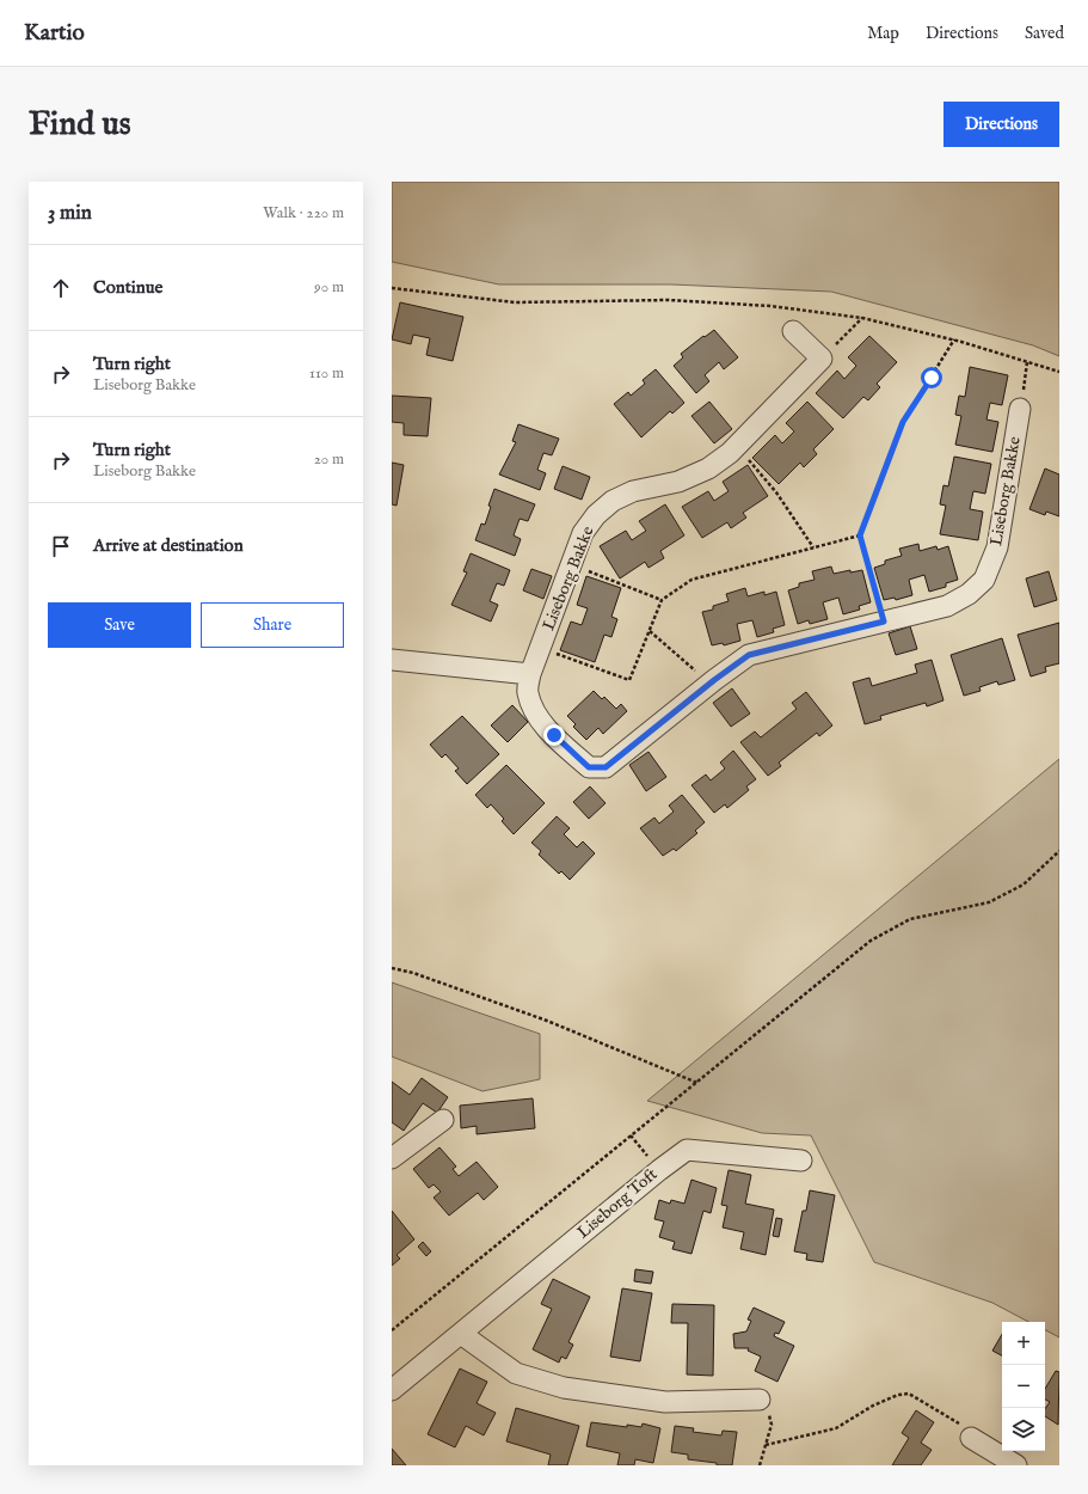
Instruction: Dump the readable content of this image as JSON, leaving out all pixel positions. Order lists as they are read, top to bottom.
{
  "streets": {
    "street": ["Liseborg Bakke", "Liseborg Toft"]
  },
  "page": {
    "header": "Kartio",
    "nav": ["Map", "Directions", "Saved"],
    "buttons": [
      "Directions",
      ["Save", "Share"]
    ],
    "title": "Find us",
    "heading": ["3 min", "Walk · 220 m"],
    "list": [
      ["Continue", "90 m"],
      ["Turn right", "Liseborg Bakke", "110 m"],
      ["Turn right", "Liseborg Bakke", "20 m"],
      "Arrive at destination"
    ],
    "map_buttons": ["+", "−"]
  }
}
